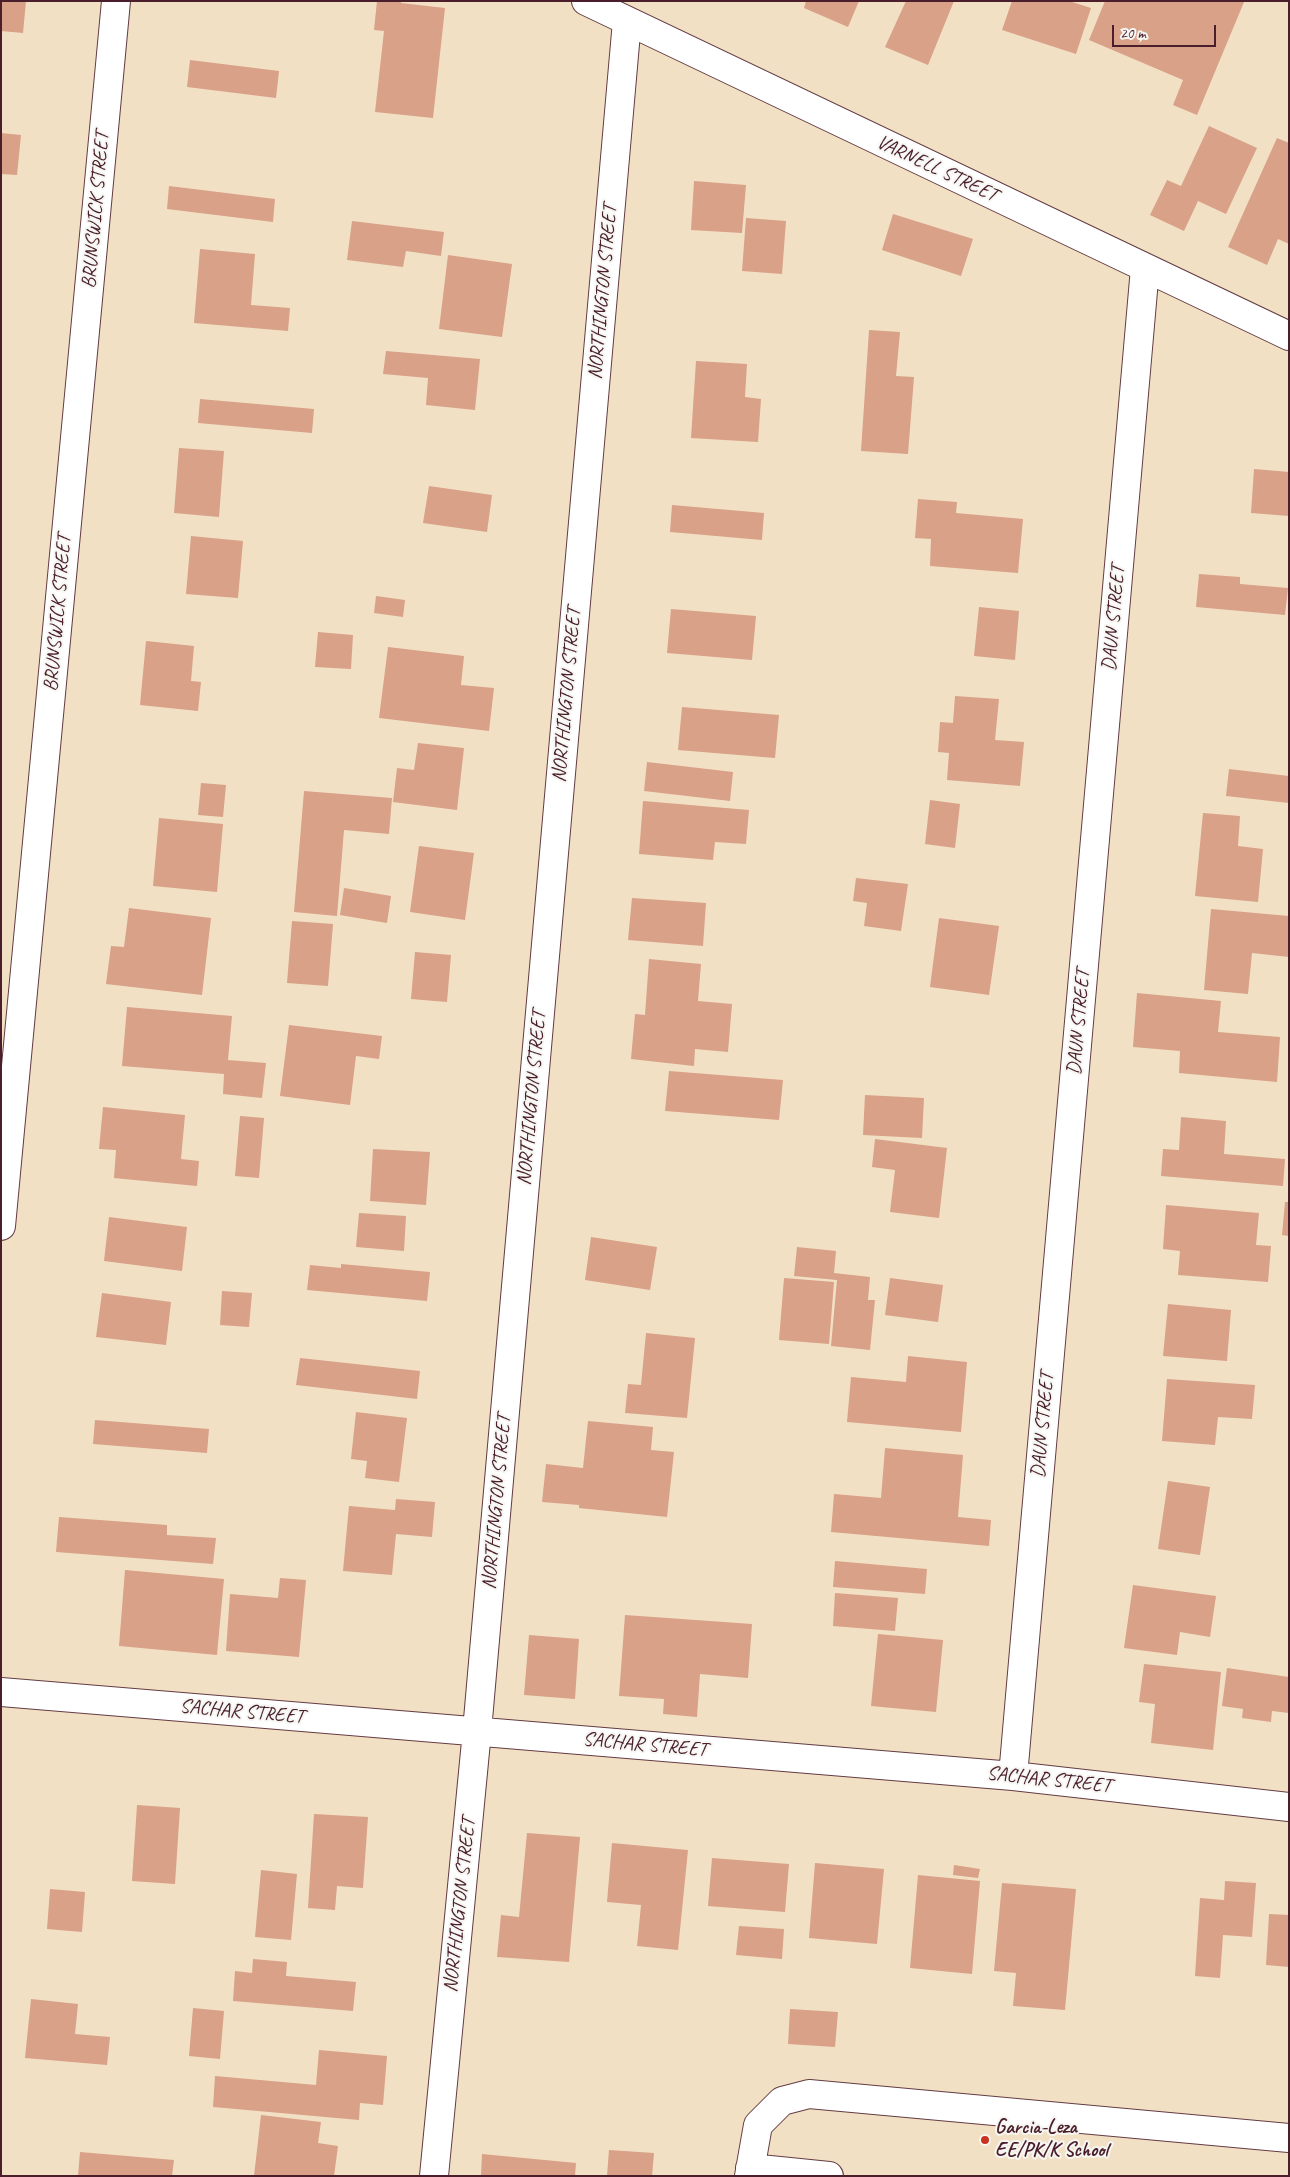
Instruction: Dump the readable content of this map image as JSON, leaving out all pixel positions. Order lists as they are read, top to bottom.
{
  "streets": {
    "street": [
      "VARNELL STREET",
      "BRUNSWICK STREET",
      "NORTHINGTON STREET",
      "DAUN STREET",
      "SACHAR STREET"
    ]
  },
  "crossings": [
    ["VARNELL STREET", "NORTHINGTON STREET"],
    ["VARNELL STREET", "DAUN STREET"],
    ["NORTHINGTON STREET", "SACHAR STREET"],
    ["DAUN STREET", "SACHAR STREET"]
  ],
  "places": ["Garcia-Leza EE/PK/K School"],
  "scale_bar": "20 m"
}
